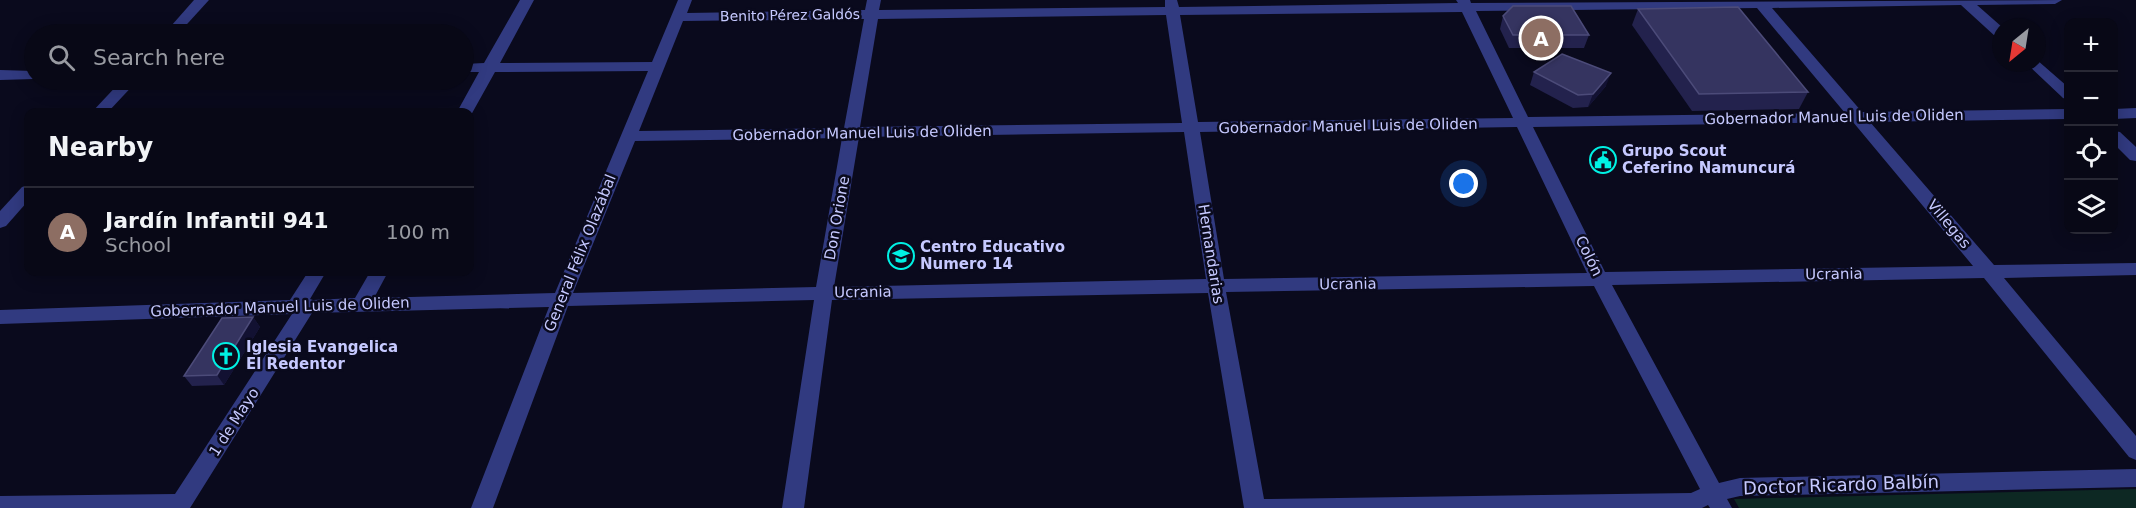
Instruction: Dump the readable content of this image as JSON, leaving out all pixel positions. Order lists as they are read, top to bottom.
{
  "streets": {
    "street": [
      "Benito Pérez Galdós",
      "Gobernador Manuel Luis de Oliden",
      "Don Orione",
      "Villegas",
      "General Félix Olazábal",
      "Hernandarias",
      "Colón",
      "Ucrania",
      "1 de Mayo",
      "Doctor Ricardo Balbín"
    ]
  },
  "crossings": [
    ["Benito Pérez Galdós", "Don Orione"],
    ["Benito Pérez Galdós", "Villegas"],
    ["Benito Pérez Galdós", "General Félix Olazábal"],
    ["Benito Pérez Galdós", "Hernandarias"],
    ["Benito Pérez Galdós", "Colón"],
    ["Gobernador Manuel Luis de Oliden", "Don Orione"],
    ["Gobernador Manuel Luis de Oliden", "Villegas"],
    ["Gobernador Manuel Luis de Oliden", "General Félix Olazábal"],
    ["Gobernador Manuel Luis de Oliden", "Hernandarias"],
    ["Gobernador Manuel Luis de Oliden", "Colón"],
    ["Gobernador Manuel Luis de Oliden", "Ucrania"],
    ["Gobernador Manuel Luis de Oliden", "1 de Mayo"],
    ["Don Orione", "Ucrania"],
    ["Villegas", "Ucrania"],
    ["General Félix Olazábal", "Ucrania"],
    ["Hernandarias", "Ucrania"],
    ["Colón", "Ucrania"],
    ["Colón", "Doctor Ricardo Balbín"]
  ],
  "places": {
    "public building": ["Grupo Scout Ceferino Namuncurá"],
    "school or university": ["Centro Educativo Numero 14"],
    "church": ["Iglesia Evangelica El Redentor"]
  },
  "north": "bottom left",
  "page": {
    "pins": "A",
    "map_buttons": ["+", "−"],
    "search": "Search here",
    "heading": "Nearby",
    "list": [
      {
        "mark": "A",
        "name": "Jardín Infantil 941",
        "note": "School",
        "value": "100 m"
      }
    ]
  }
}
